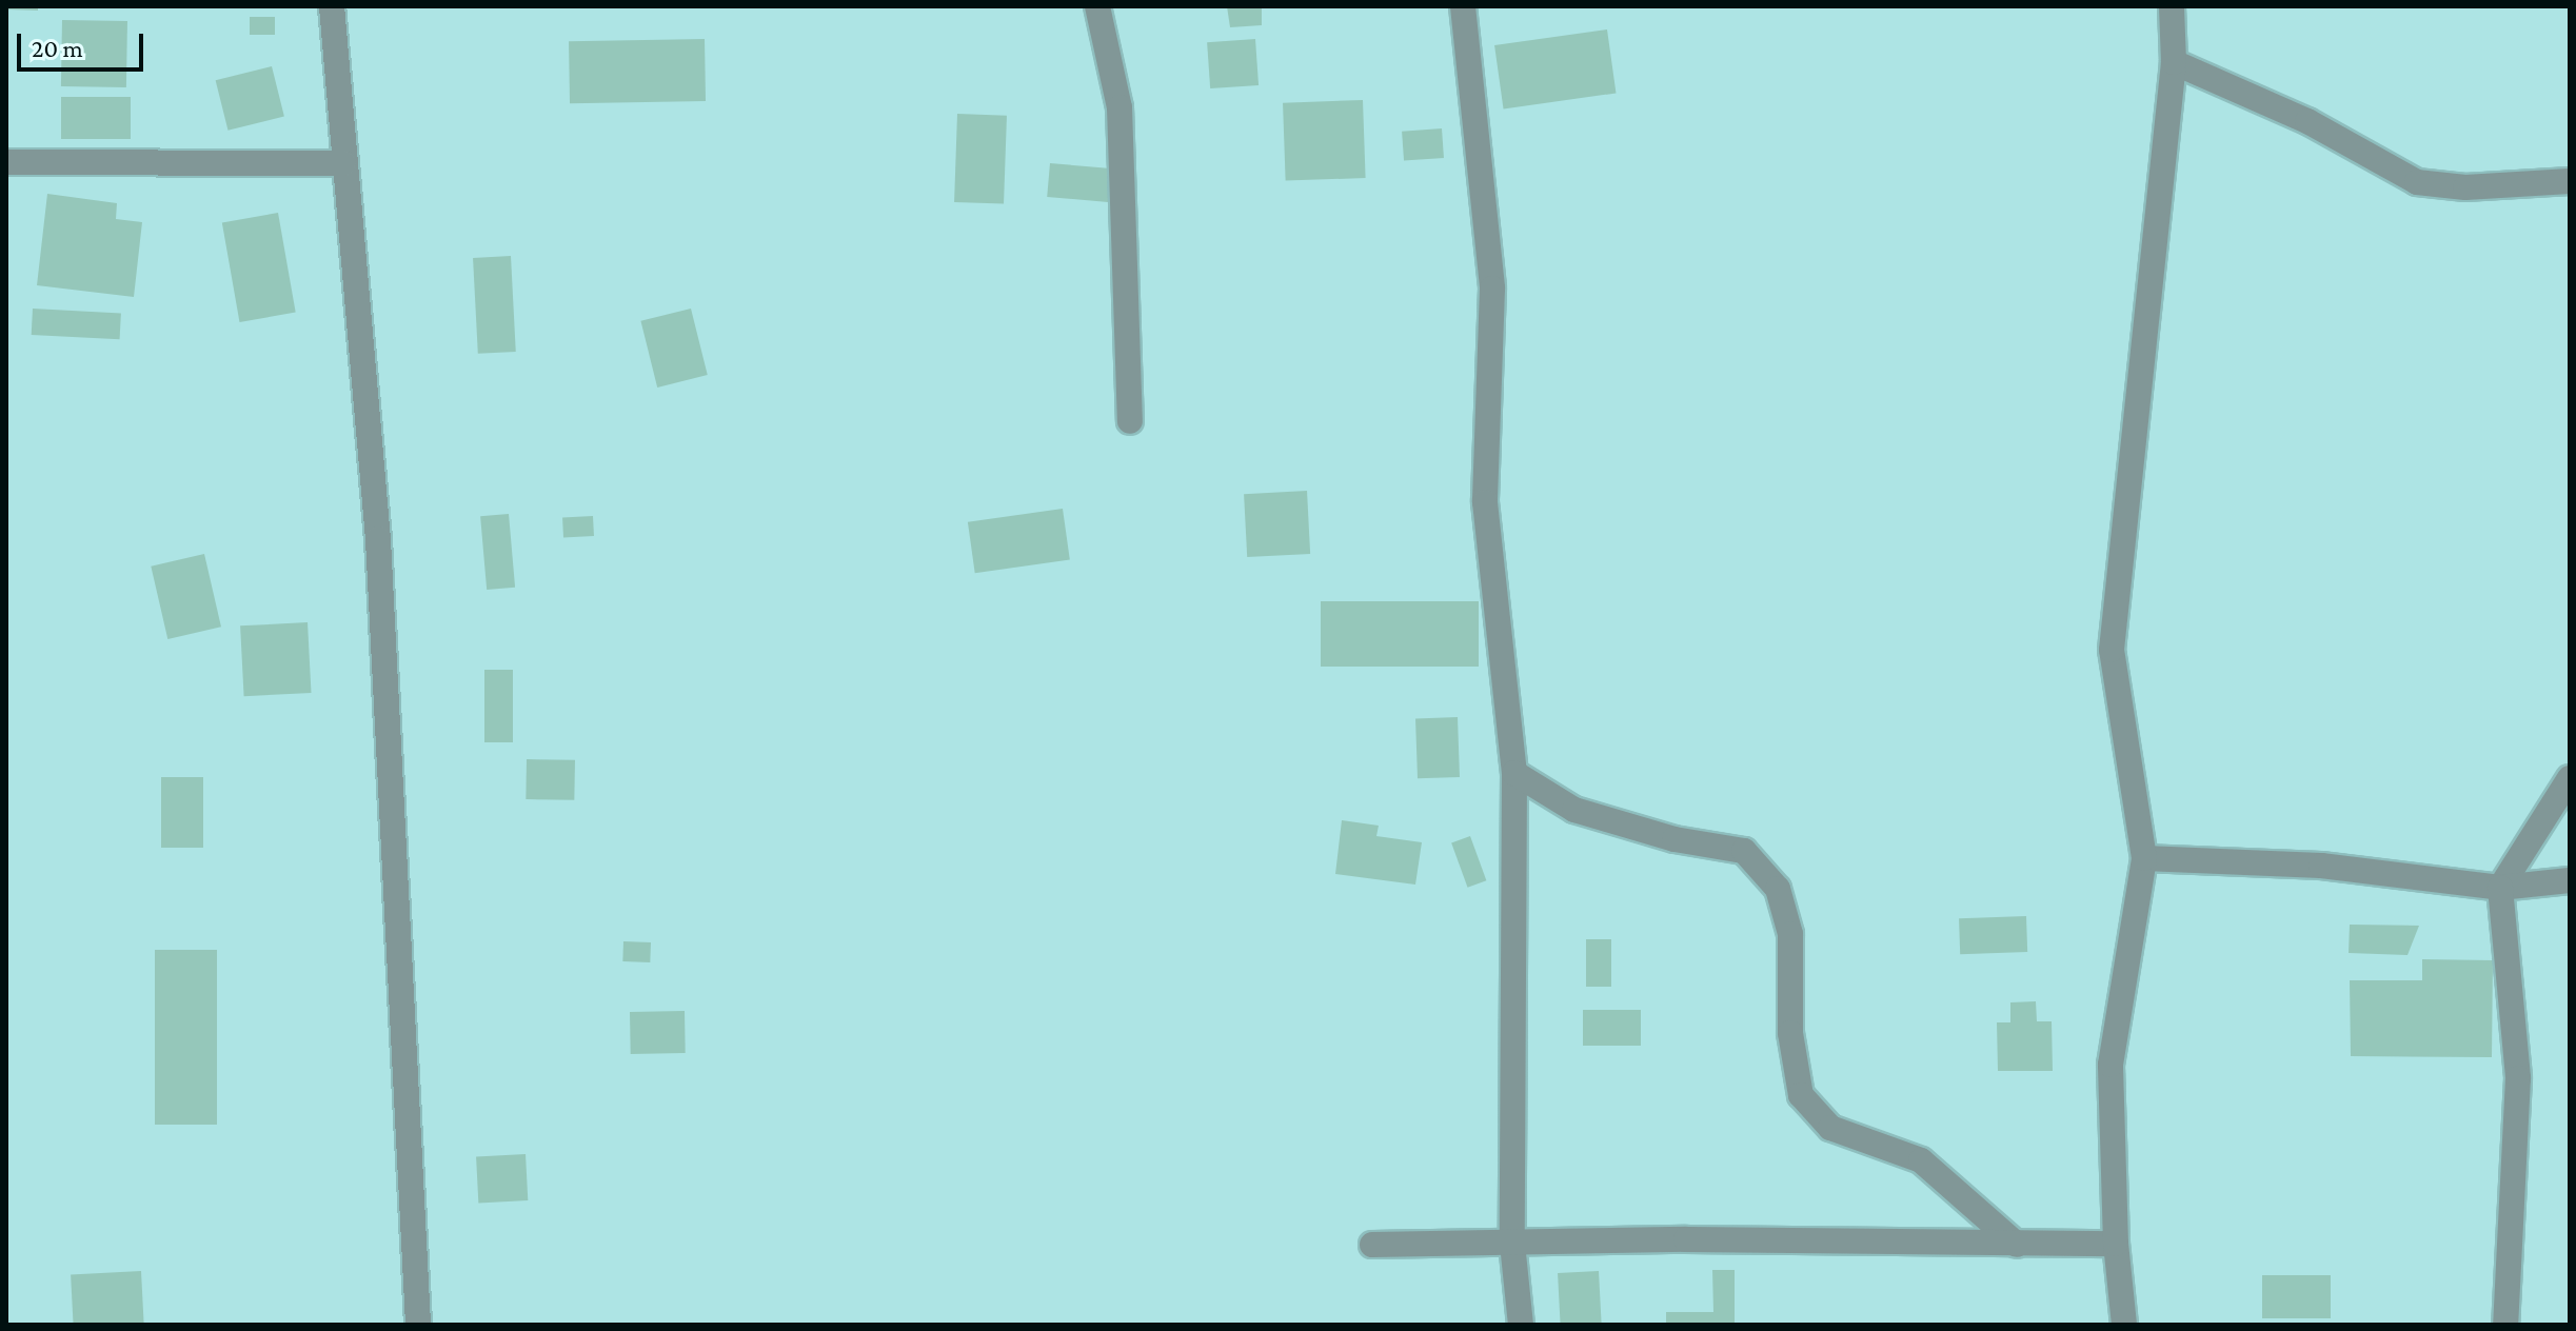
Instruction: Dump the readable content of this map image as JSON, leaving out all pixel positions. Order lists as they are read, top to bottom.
{
  "scale_bar": "20 m"
}
